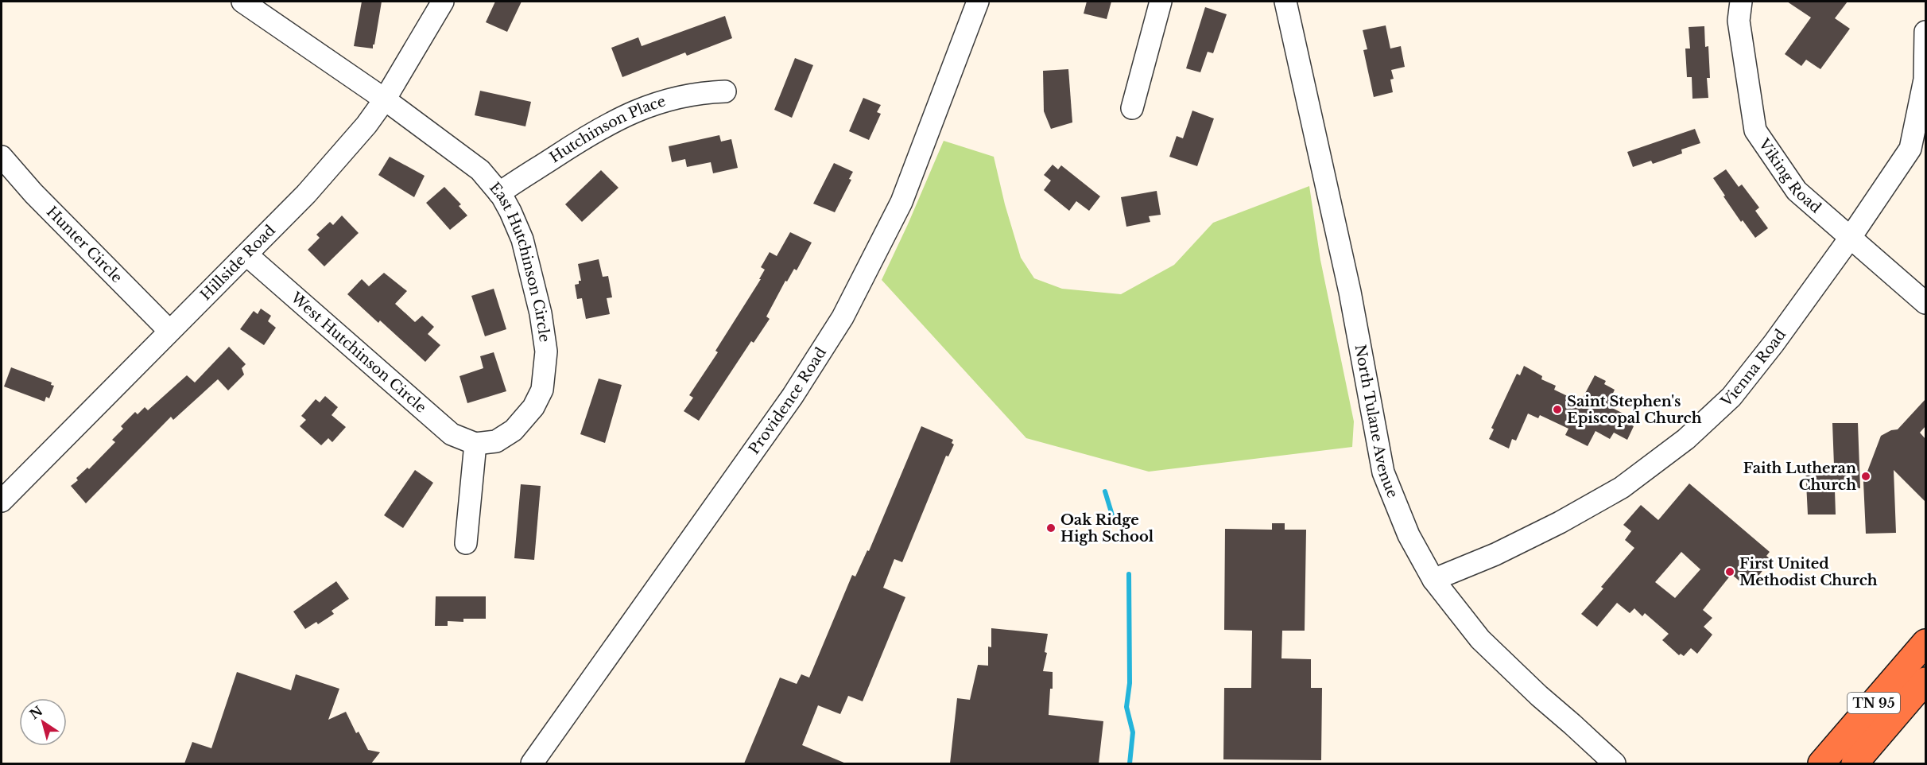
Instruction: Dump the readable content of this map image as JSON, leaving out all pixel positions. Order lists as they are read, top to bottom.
{
  "streets": {
    "highway": ["TN 95"],
    "street": [
      "Hutchinson Place",
      "Viking Road",
      "Hunter Circle",
      "Hillside Road",
      "East Hutchinson Circle",
      "West Hutchinson Circle",
      "Vienna Road",
      "Providence Road",
      "North Tulane Avenue"
    ]
  },
  "crossings": [
    ["Hutchinson Place", "East Hutchinson Circle"],
    ["Viking Road", "Vienna Road"],
    ["Hunter Circle", "Hillside Road"],
    ["Hillside Road", "East Hutchinson Circle"],
    ["Hillside Road", "West Hutchinson Circle"],
    ["East Hutchinson Circle", "West Hutchinson Circle"],
    ["Vienna Road", "North Tulane Avenue"]
  ],
  "places": [
    "Saint Stephen's Episcopal Church",
    "Faith Lutheran Church",
    "Oak Ridge High School",
    "First United Methodist Church"
  ],
  "north": "top left"
}
